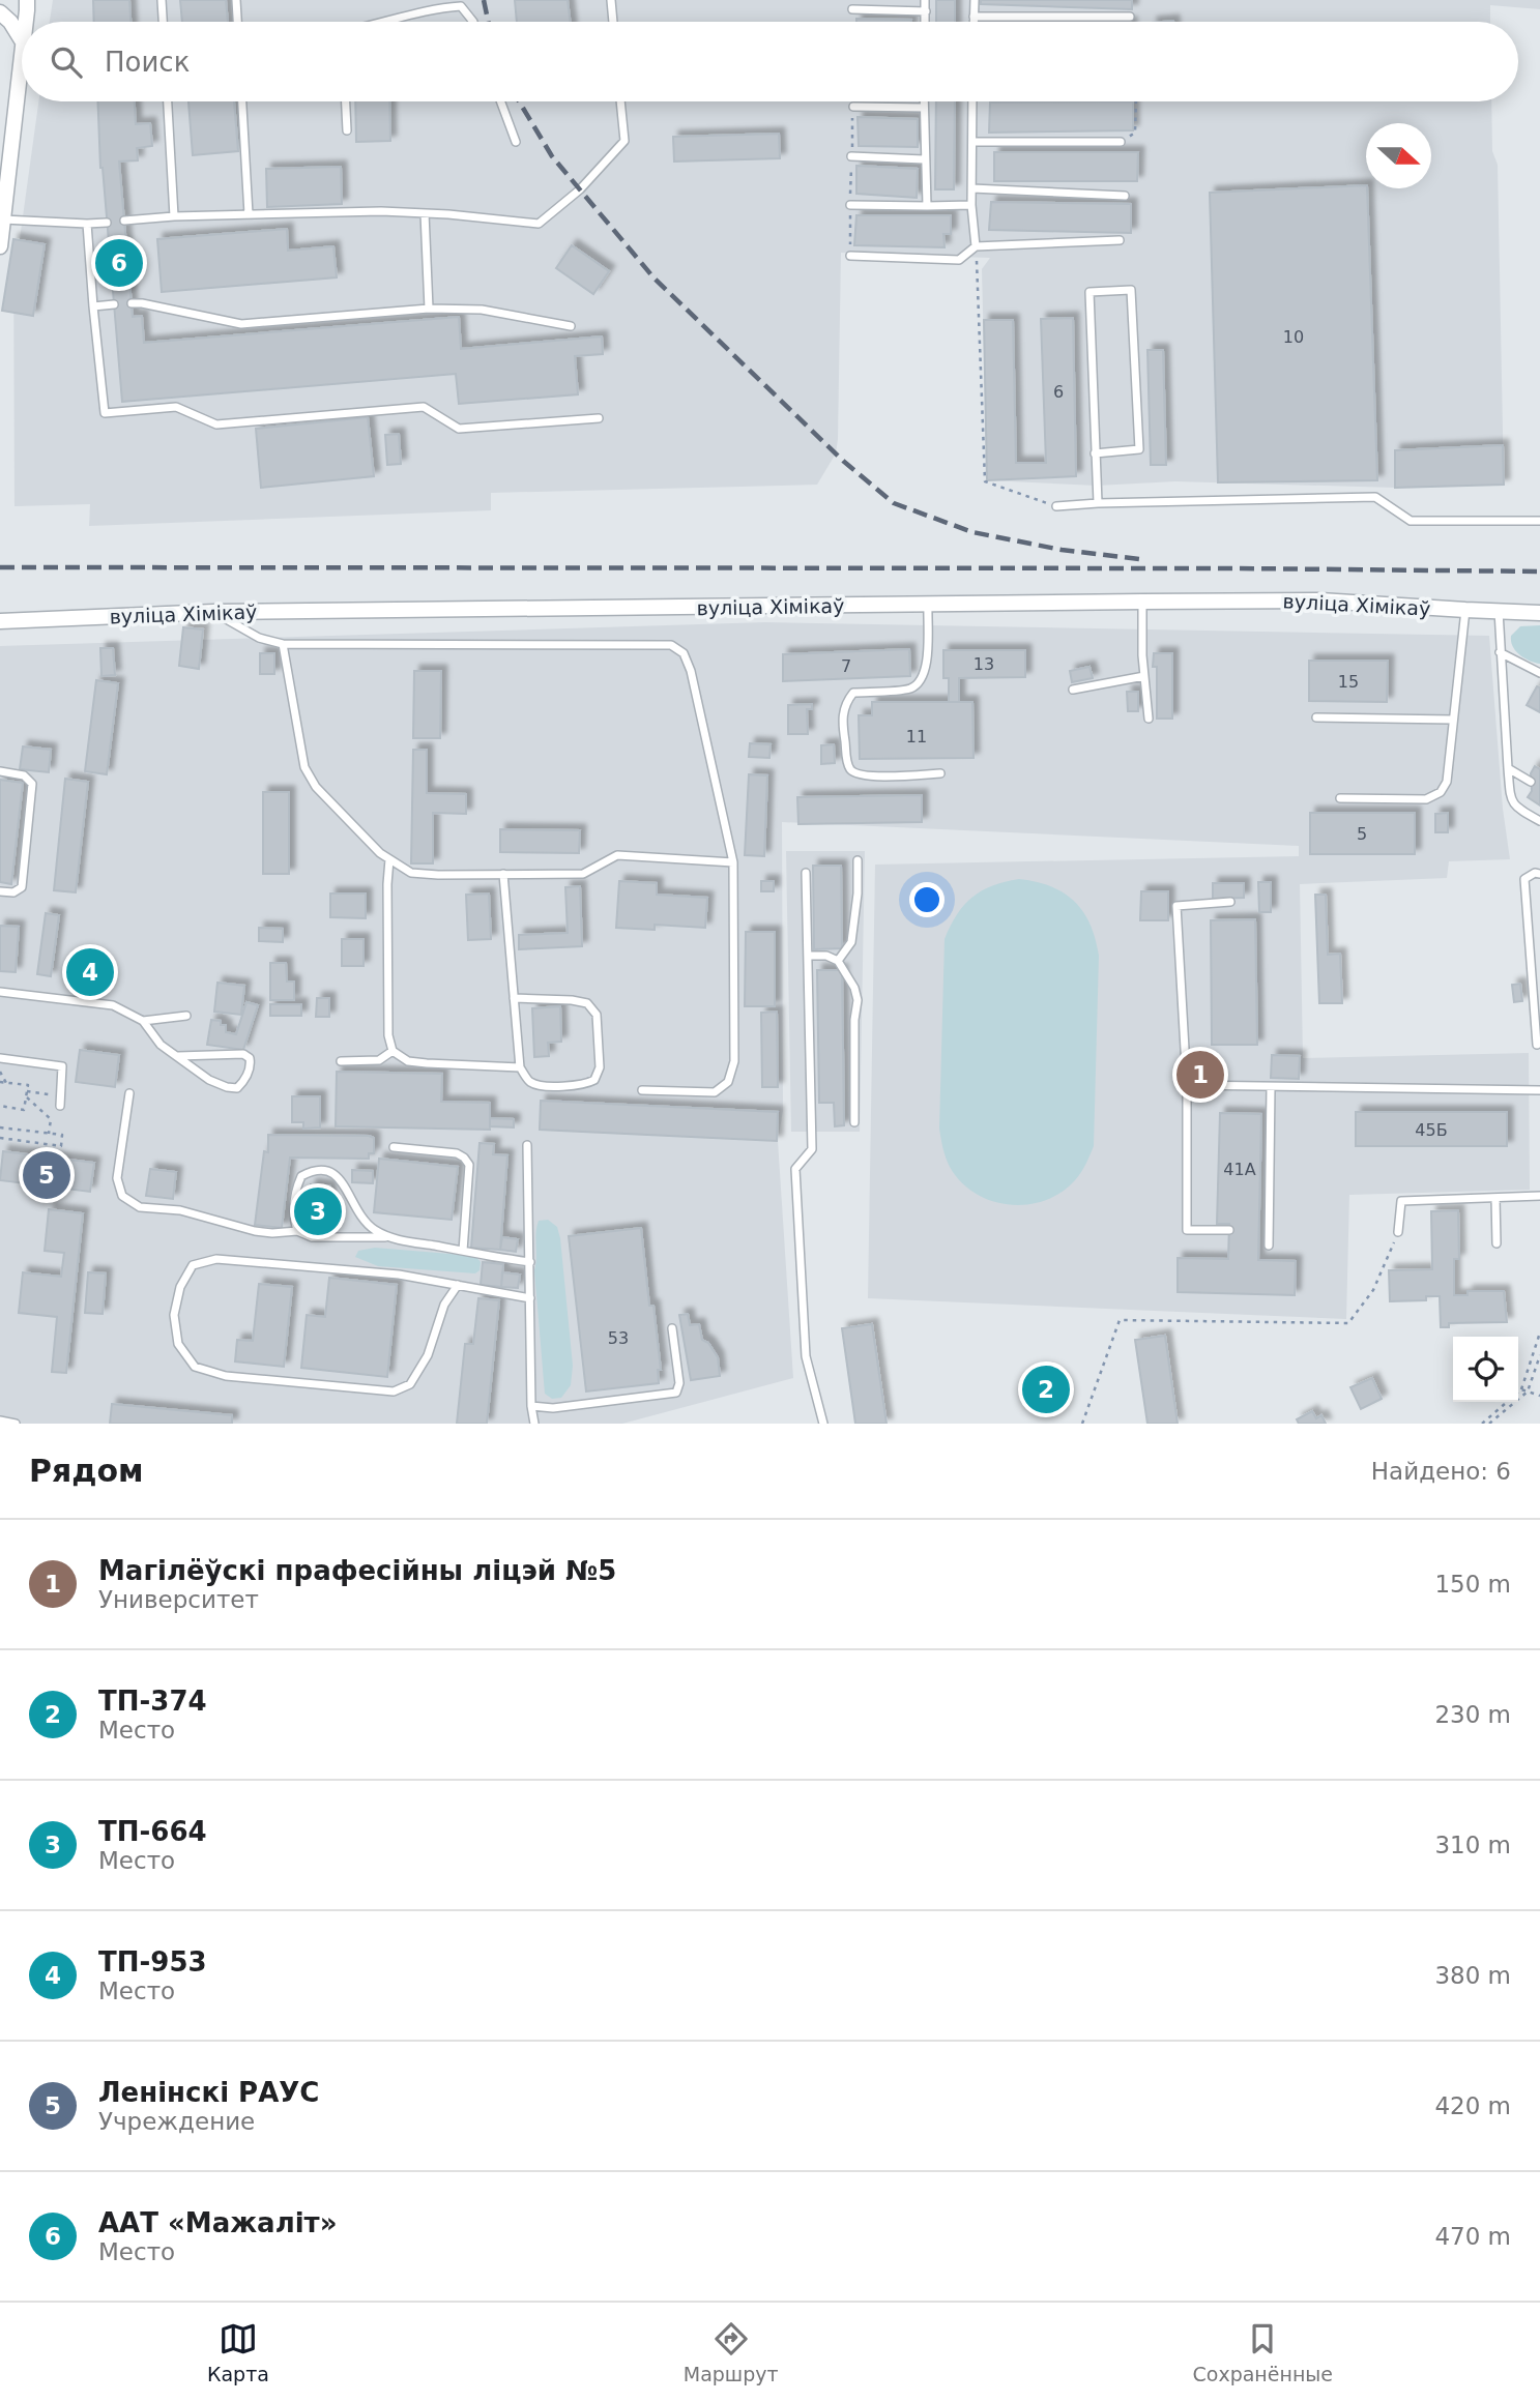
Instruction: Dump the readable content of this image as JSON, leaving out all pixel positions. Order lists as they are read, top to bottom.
{
  "streets": {
    "street": ["вуліца Хімікаў"]
  },
  "house_numbers": [
    "10",
    "6",
    "13",
    "7",
    "15",
    "11",
    "5",
    "45Б",
    "41А",
    "53"
  ],
  "north": "right",
  "page": {
    "search": "Поиск",
    "pins": [
      "6",
      "4",
      "1",
      "5",
      "3",
      "2"
    ],
    "heading": ["Рядом", "Найдено: 6"],
    "list": [
      {
        "mark": "1",
        "name": "Магілёўскі прафесійны ліцэй №5",
        "note": "Университет",
        "value": "150 m"
      },
      {
        "mark": "2",
        "name": "ТП-374",
        "note": "Место",
        "value": "230 m"
      },
      {
        "mark": "3",
        "name": "ТП-664",
        "note": "Место",
        "value": "310 m"
      },
      {
        "mark": "4",
        "name": "ТП-953",
        "note": "Место",
        "value": "380 m"
      },
      {
        "mark": "5",
        "name": "Ленінскі РАУС",
        "note": "Учреждение",
        "value": "420 m"
      },
      {
        "mark": "6",
        "name": "ААТ «Мажаліт»",
        "note": "Место",
        "value": "470 m"
      }
    ],
    "nav": ["Карта", "Маршрут", "Сохранённые"]
  }
}
